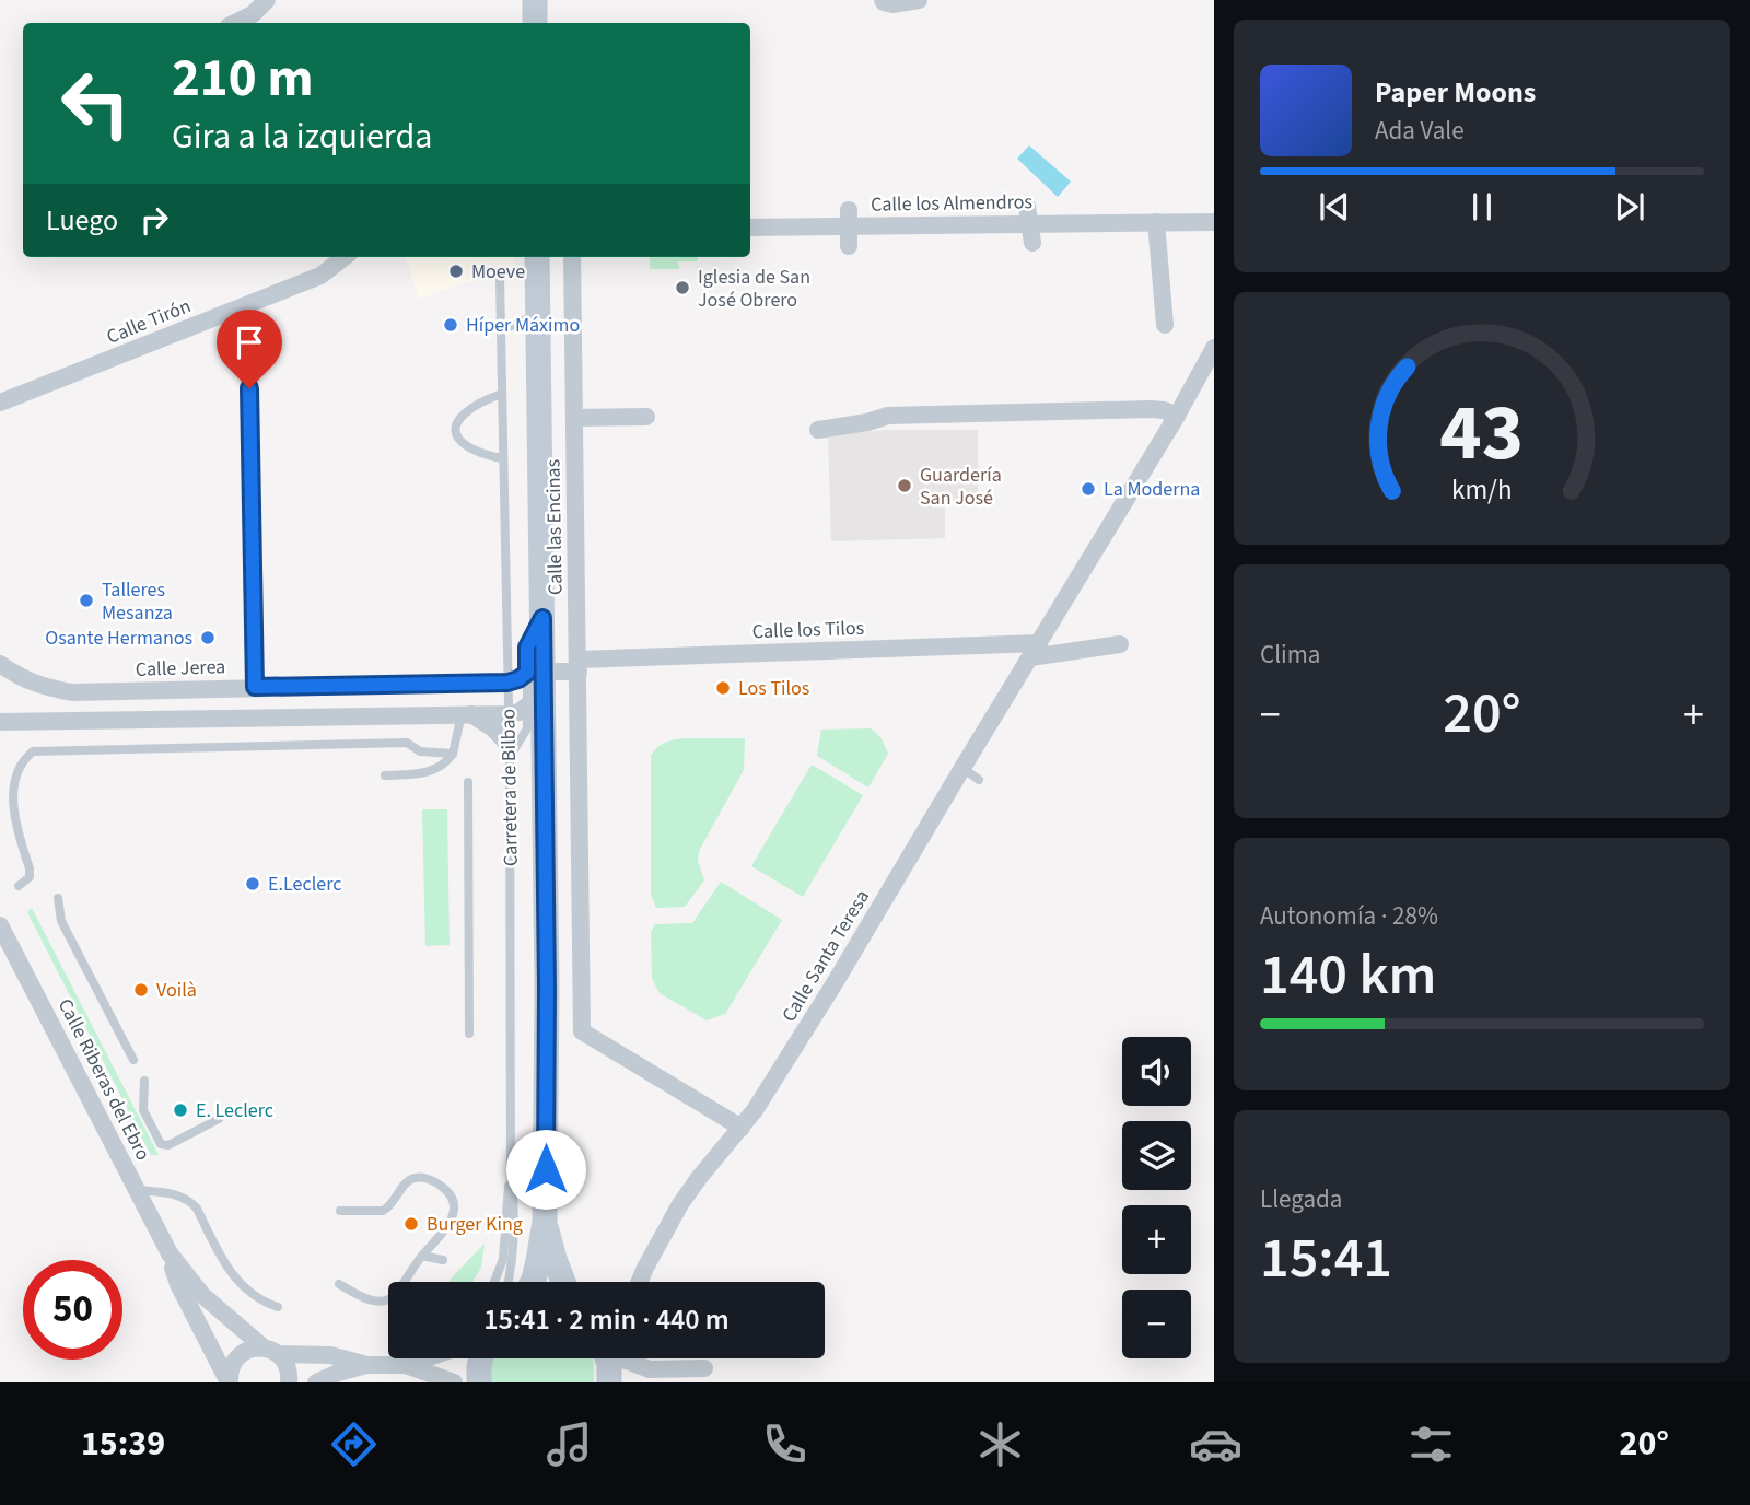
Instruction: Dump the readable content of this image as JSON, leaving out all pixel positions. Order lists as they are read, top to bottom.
{
  "streets": {
    "main road": ["Carretera de Bilbao"],
    "street": [
      "Calle los Almendros",
      "Calle Tirón",
      "Calle las Encinas",
      "Calle los Tilos",
      "Calle Jerea",
      "Calle Santa Teresa",
      "Calle Riberas del Ebro"
    ]
  },
  "crossings": [
    ["Calle las Encinas", "Calle los Tilos"],
    ["Calle las Encinas", "Calle Santa Teresa"],
    ["Calle los Tilos", "Carretera de Bilbao"],
    ["Calle los Tilos", "Calle Santa Teresa"],
    ["Calle Jerea", "Carretera de Bilbao"]
  ],
  "places": [
    "Moeve",
    "Iglesia de San José Obrero",
    "Híper Máximo",
    "Guardería San José",
    "La Moderna",
    "Talleres Mesanza",
    "Osante Hermanos",
    "Los Tilos",
    "E.Leclerc",
    "Voilà",
    "E. Leclerc",
    "Burger King"
  ],
  "page": {
    "turn": ["210 m", "Gira a la izquierda"],
    "song": ["Paper Moons", "Ada Vale"],
    "then": "Luego",
    "tile": [
      "Clima",
      ["Autonomía · 28%", "140 km"],
      ["Llegada", "15:41"]
    ],
    "heat": ["−", "20°", "+"],
    "map_buttons": ["+", "−"],
    "limit": "50",
    "trip": "15:41 · 2 min · 440 m",
    "tabs": ["15:39", "20°"],
    "gauge": ["43", "km/h"]
  }
}
